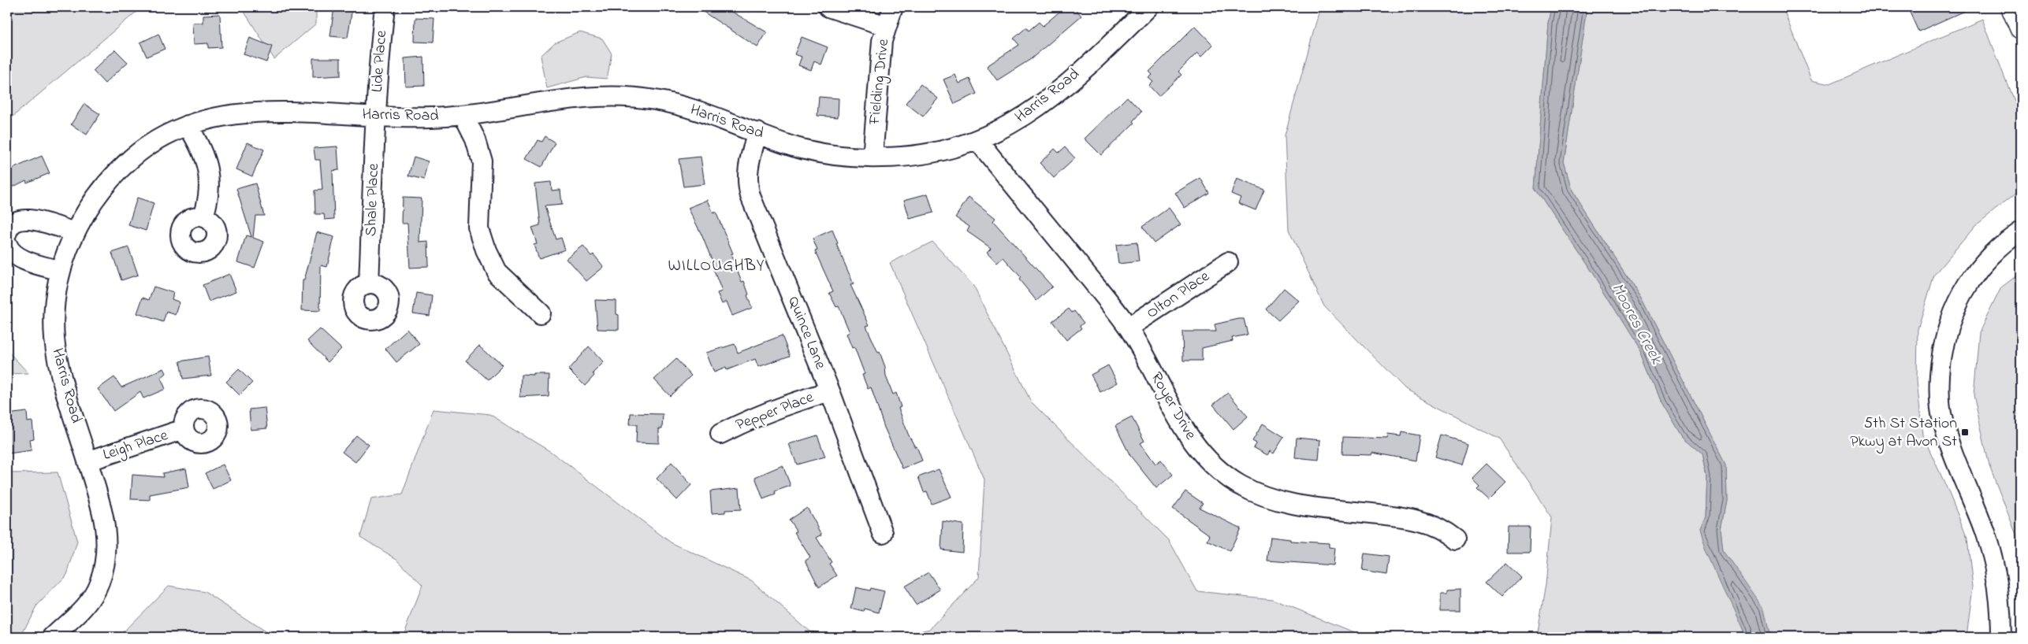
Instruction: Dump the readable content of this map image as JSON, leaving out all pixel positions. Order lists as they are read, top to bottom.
{
  "streets": {
    "street": [
      "Lide Place",
      "Fielding Drive",
      "Harris Road",
      "Shale Place",
      "Olton Place",
      "Quince Lane",
      "Royer Drive",
      "Pepper Place",
      "Leigh Place"
    ]
  },
  "crossings": [
    ["Lide Place", "Harris Road"],
    ["Lide Place", "Shale Place"],
    ["Fielding Drive", "Harris Road"],
    ["Harris Road", "Shale Place"],
    ["Harris Road", "Quince Lane"],
    ["Harris Road", "Royer Drive"],
    ["Harris Road", "Leigh Place"],
    ["Olton Place", "Royer Drive"],
    ["Quince Lane", "Pepper Place"]
  ],
  "districts": ["WILLOUGHBY"],
  "water": ["Moores Creek"],
  "places": {
    "transit": ["5th St Station Pkwy at Avon St"]
  }
}
